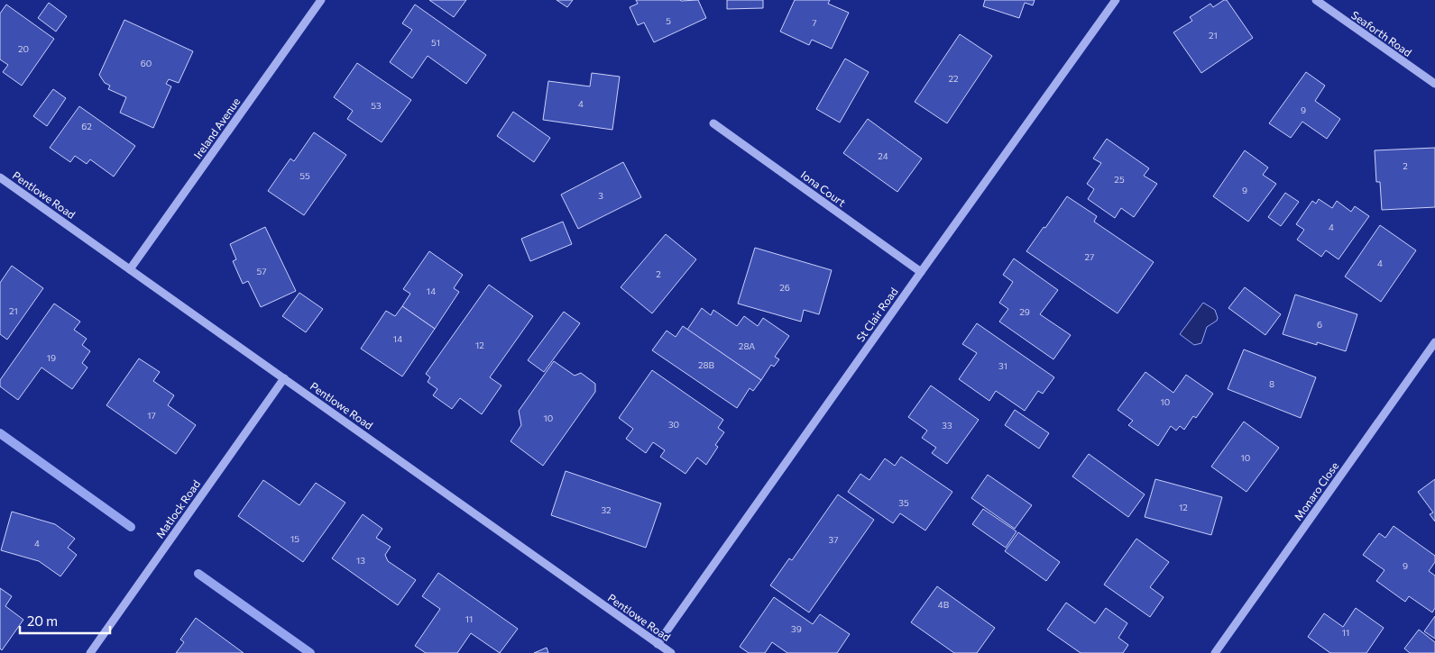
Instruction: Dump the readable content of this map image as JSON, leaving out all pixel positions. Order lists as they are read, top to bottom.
{
  "streets": {
    "street": [
      "Seaforth Road",
      "Ireland Avenue",
      "Iona Court",
      "Pentlowe Road",
      "St Clair Road",
      "Monaro Close",
      "Matlock Road"
    ]
  },
  "crossings": [
    ["Ireland Avenue", "Pentlowe Road"],
    ["Iona Court", "St Clair Road"],
    ["Pentlowe Road", "St Clair Road"],
    ["Pentlowe Road", "Matlock Road"]
  ],
  "house_numbers": [
    "5",
    "7",
    "21",
    "51",
    "20",
    "60",
    "22",
    "4",
    "53",
    "9",
    "62",
    "24",
    "2",
    "55",
    "25",
    "9",
    "3",
    "4",
    "27",
    "4",
    "57",
    "2",
    "26",
    "14",
    "21",
    "29",
    "6",
    "14",
    "12",
    "28A",
    "19",
    "28B",
    "31",
    "8",
    "10",
    "17",
    "10",
    "30",
    "33",
    "10",
    "35",
    "12",
    "32",
    "15",
    "37",
    "4",
    "13",
    "9",
    "4B",
    "11",
    "39",
    "11"
  ],
  "scale_bar": "20 m"
}
